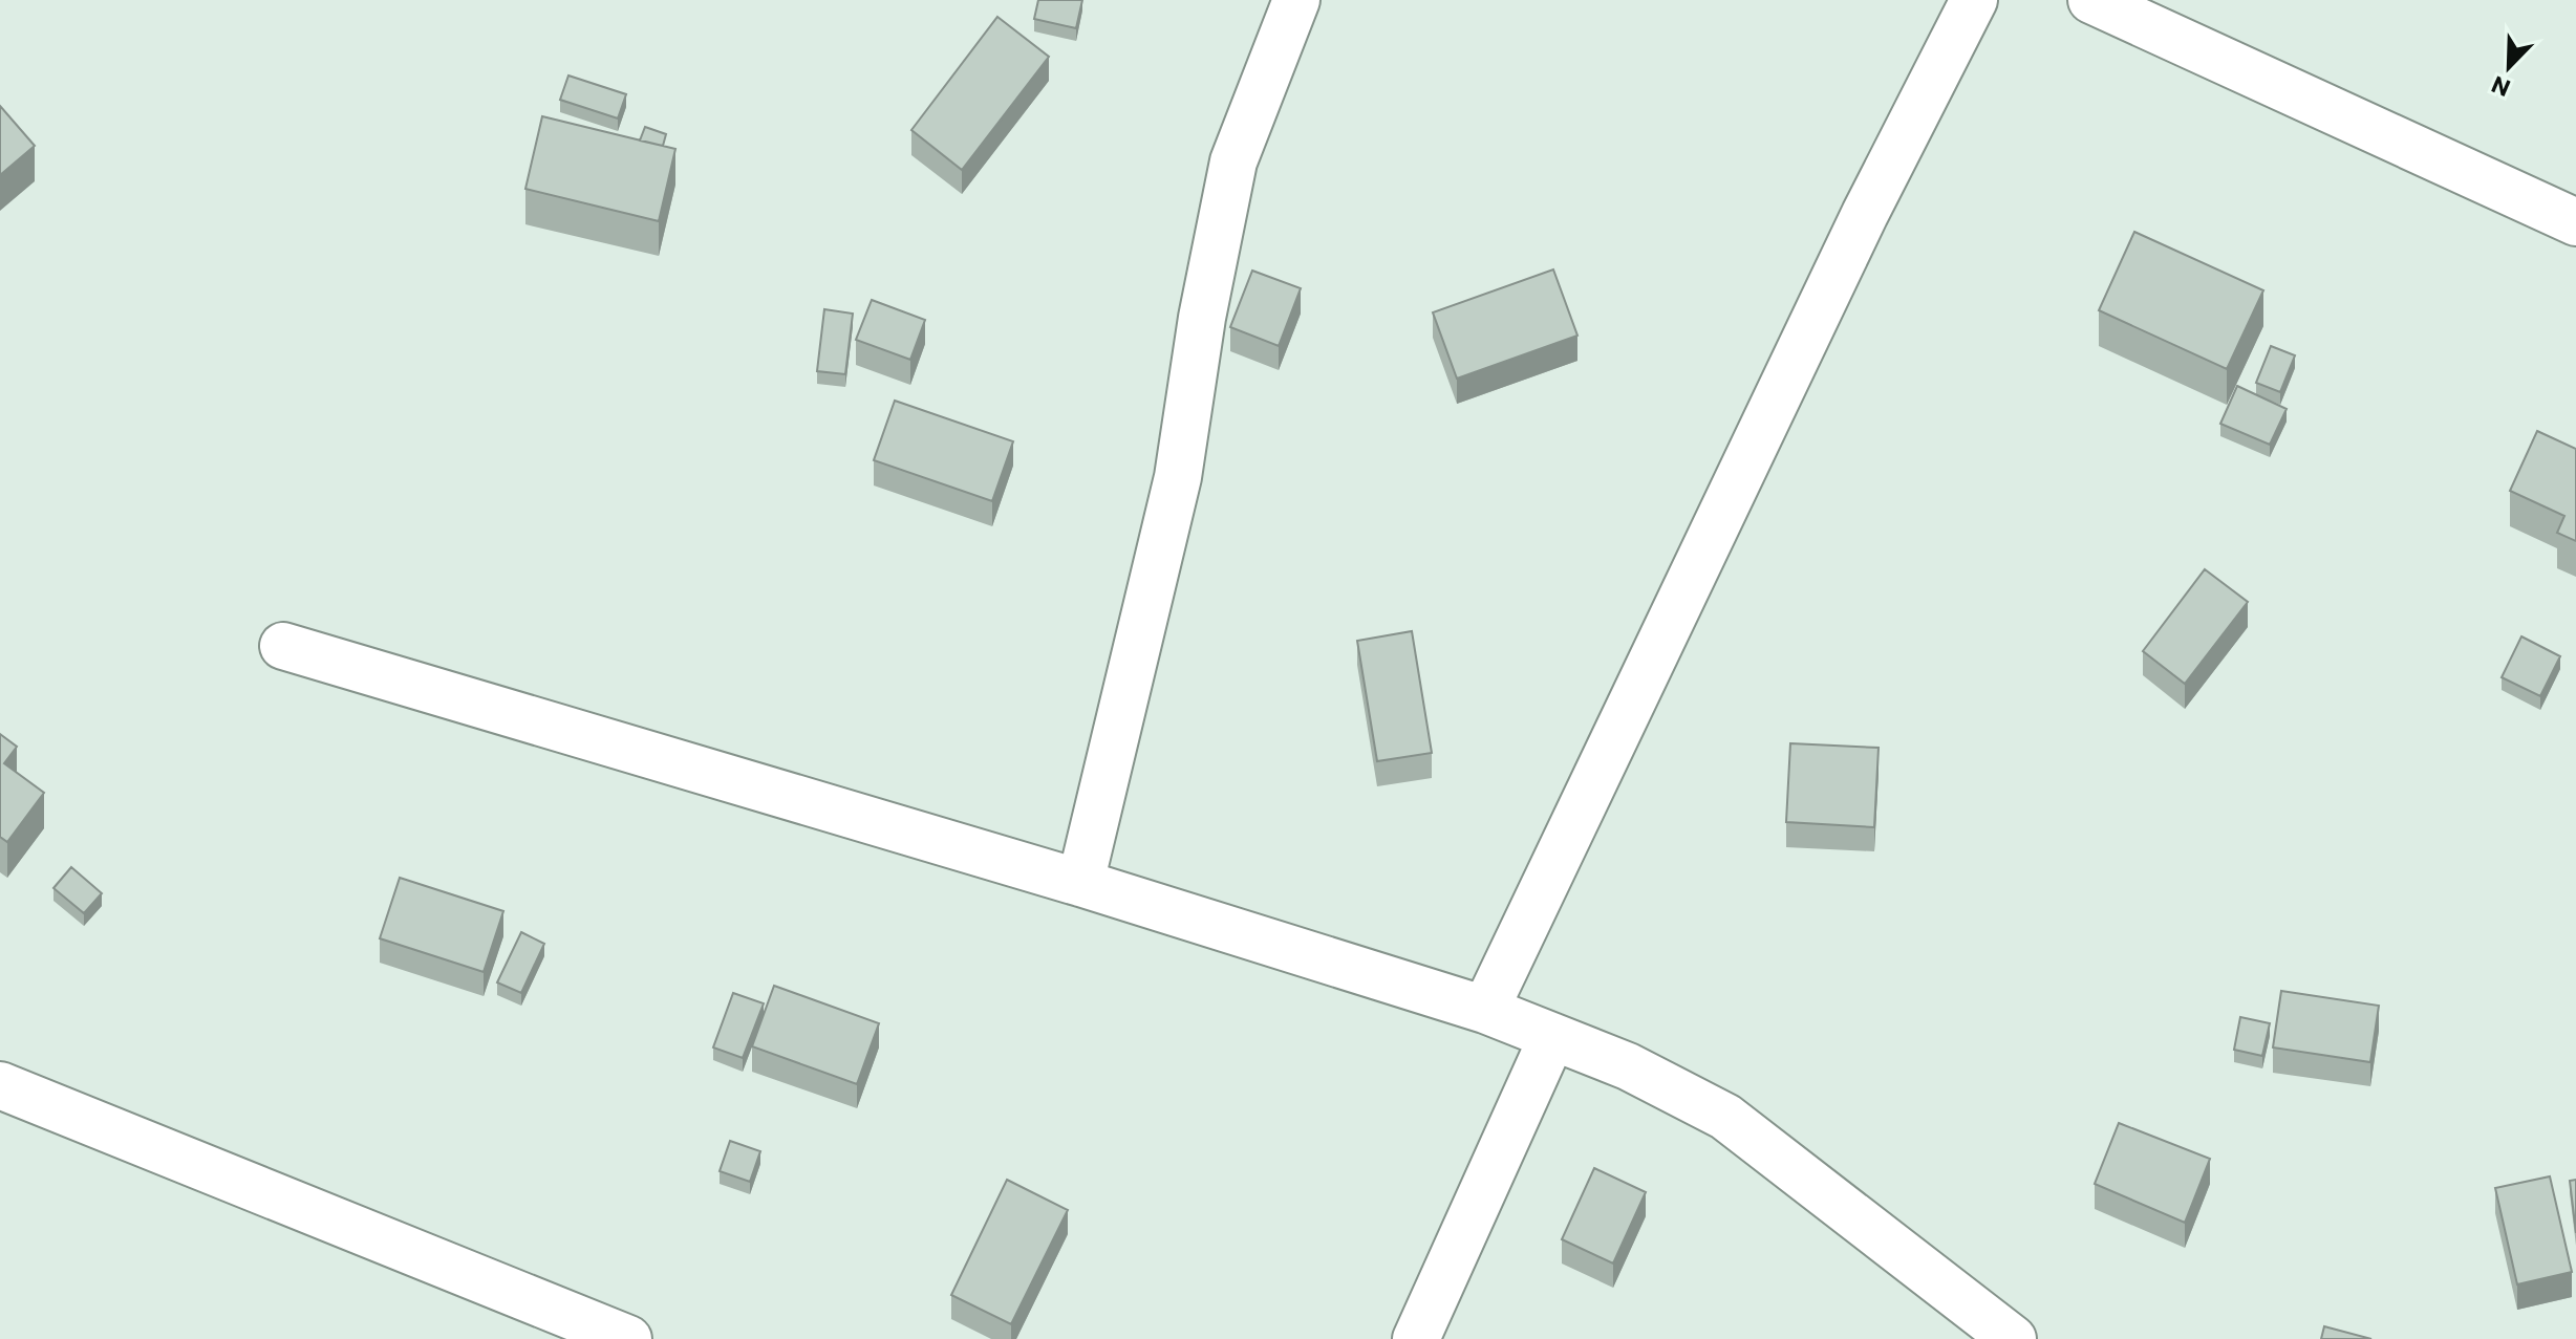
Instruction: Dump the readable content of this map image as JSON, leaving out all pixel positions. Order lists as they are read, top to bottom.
{
  "north": "bottom left"
}
